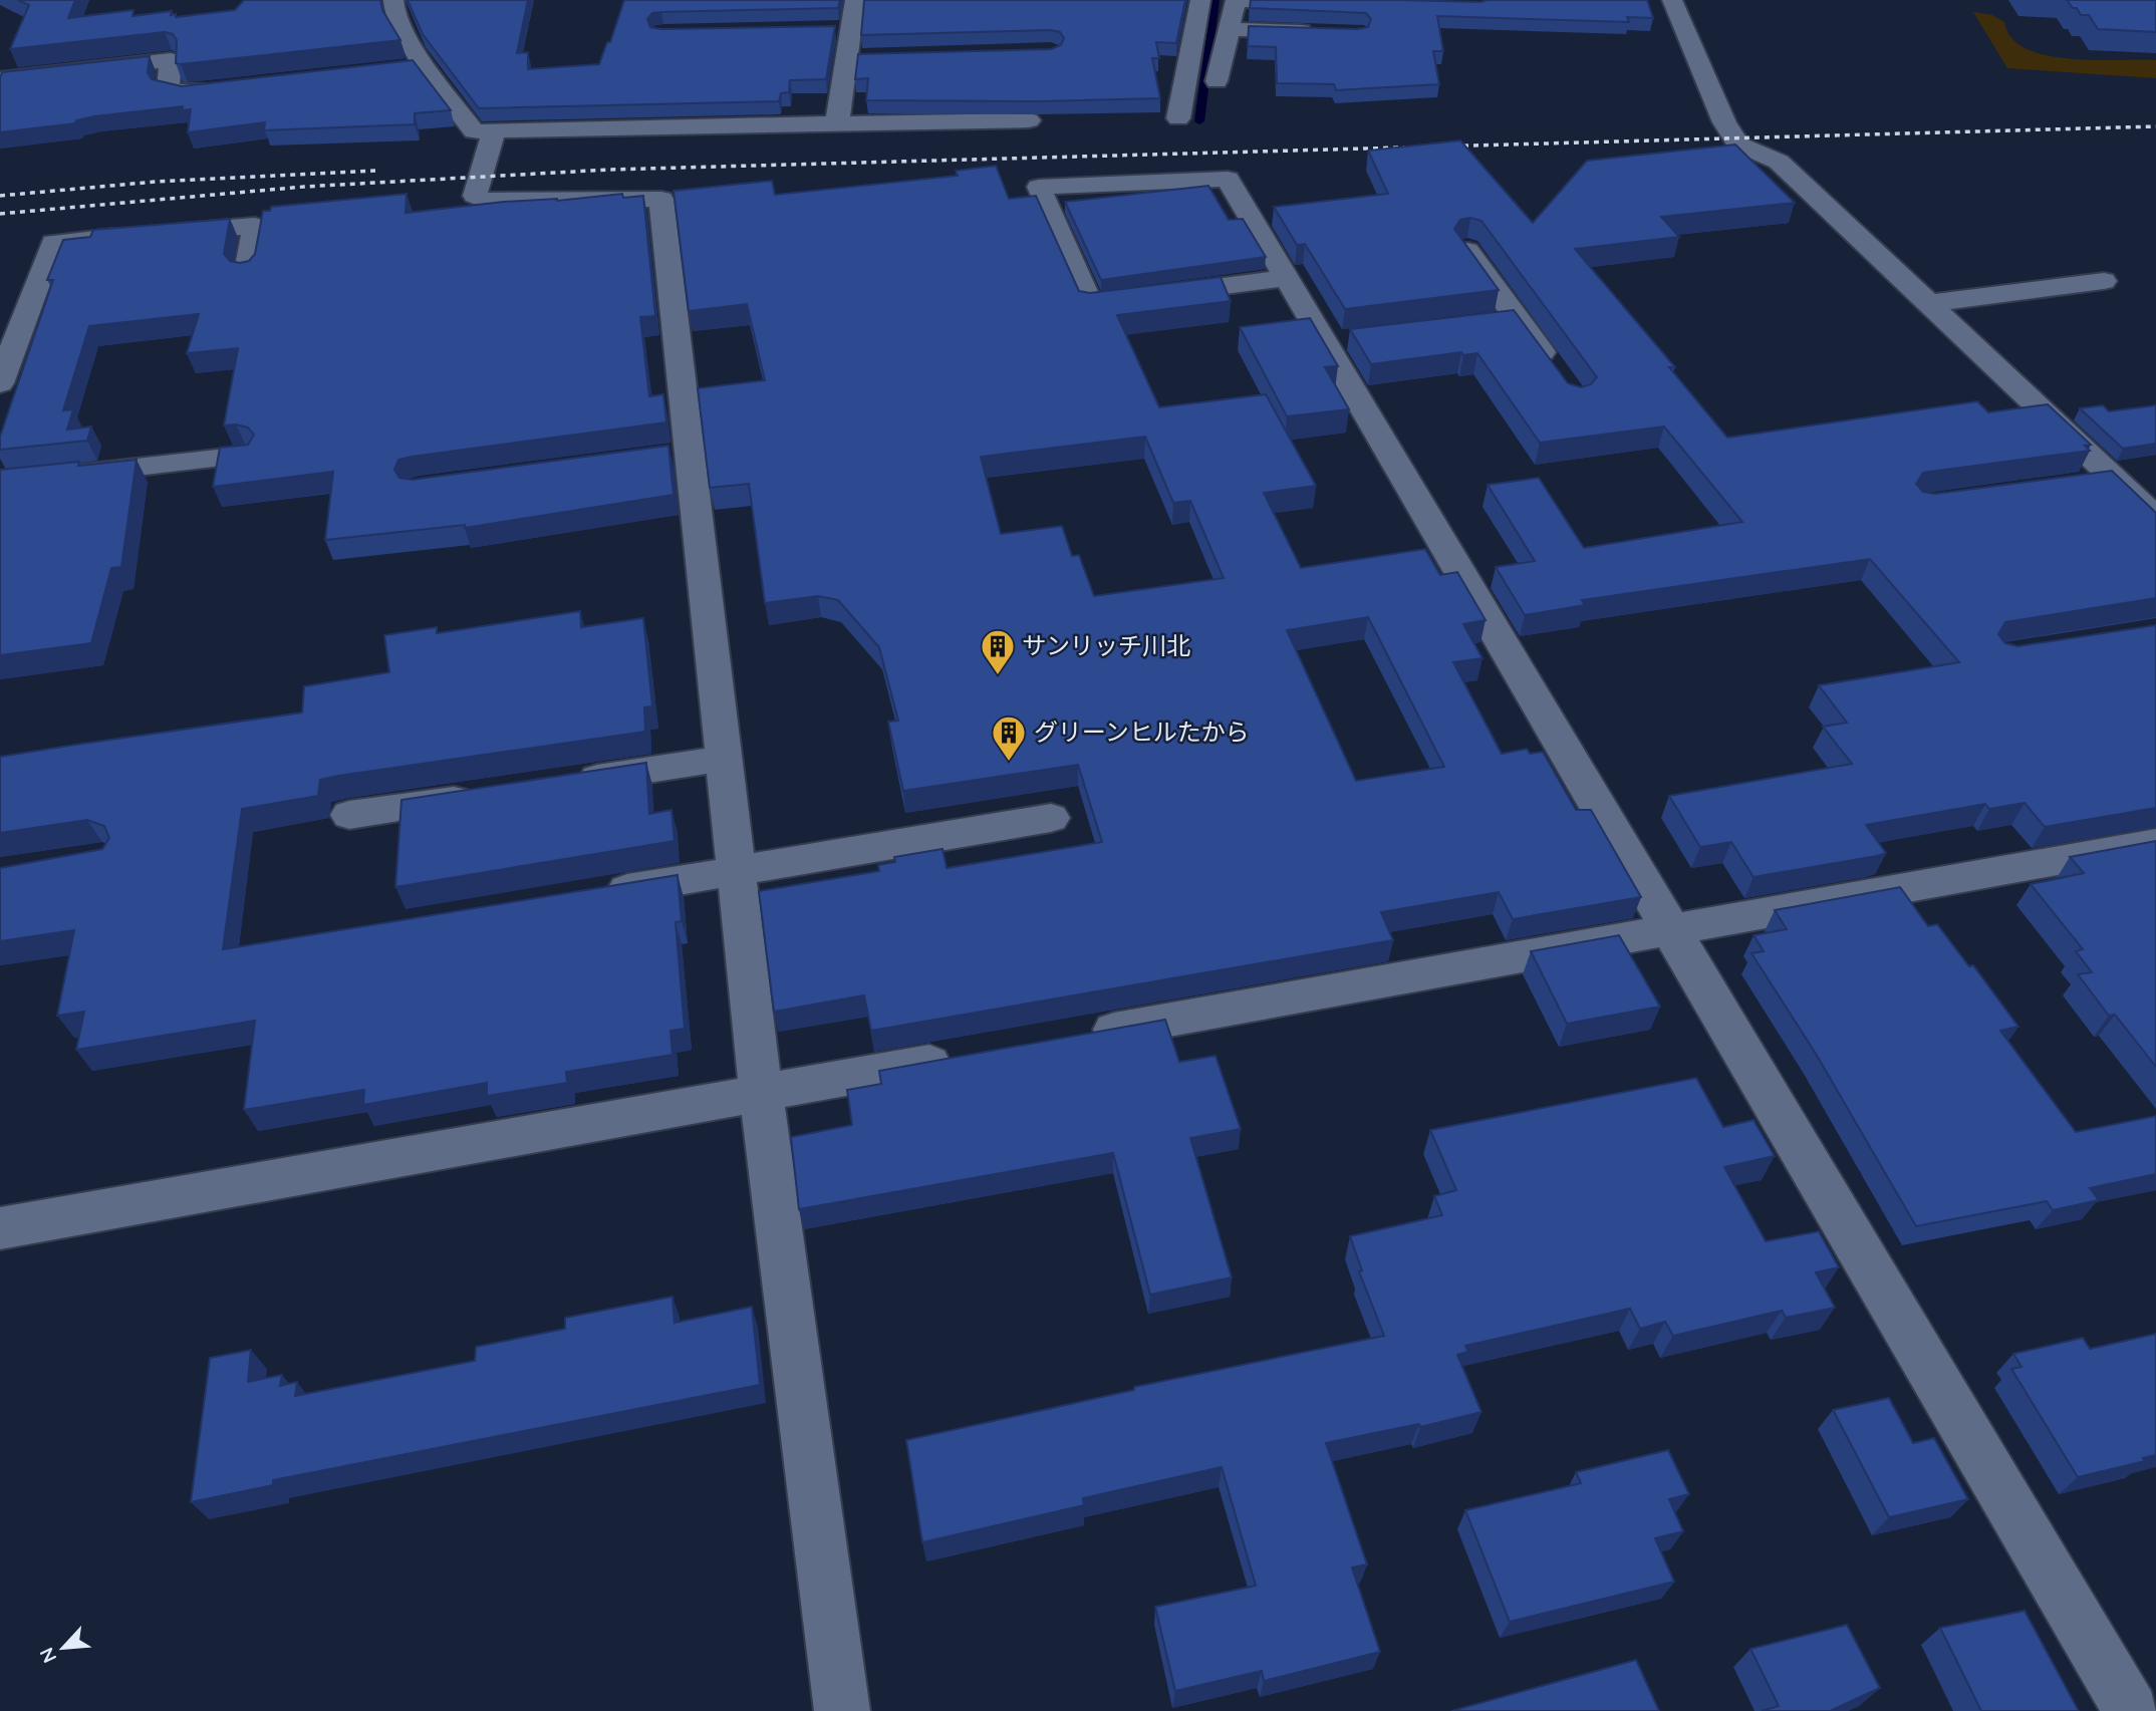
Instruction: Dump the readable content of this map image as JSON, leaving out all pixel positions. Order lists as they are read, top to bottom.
{
  "places": {
    "building": ["サンリッチ川北", "グリーンヒルたから"]
  },
  "north": "bottom left"
}
